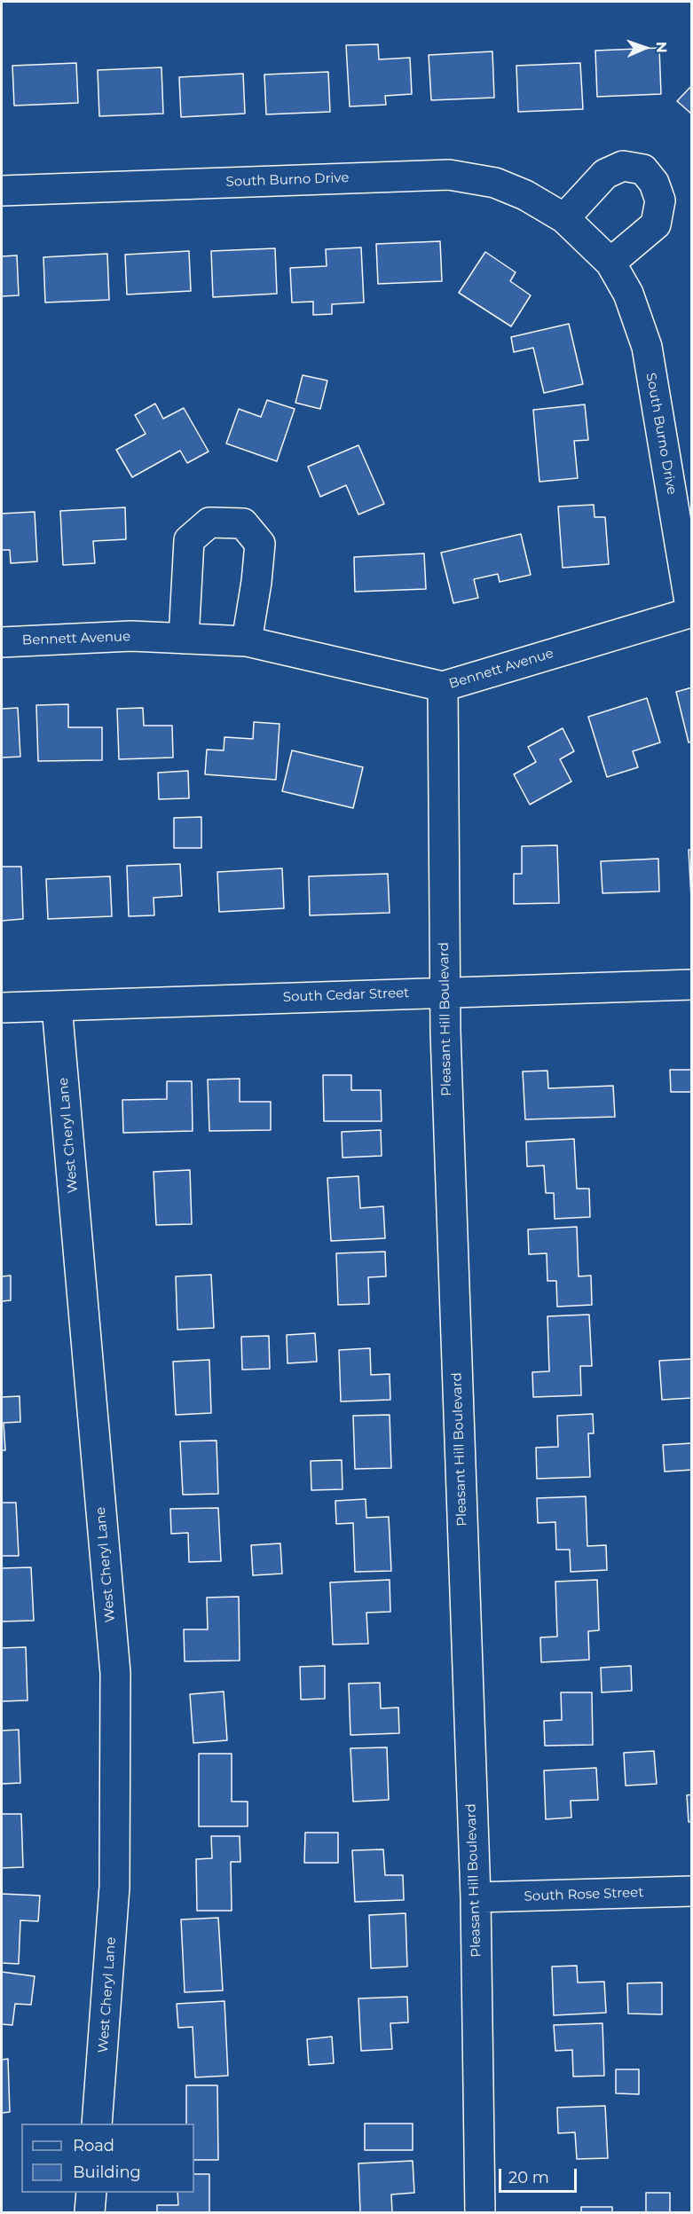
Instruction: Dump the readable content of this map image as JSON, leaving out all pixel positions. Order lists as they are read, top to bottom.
{
  "streets": {
    "street": [
      "South Burno Drive",
      "Bennett Avenue",
      "South Cedar Street",
      "Pleasant Hill Boulevard",
      "West Cheryl Lane",
      "South Rose Street"
    ]
  },
  "crossings": [
    ["South Burno Drive", "Bennett Avenue"],
    ["Bennett Avenue", "Pleasant Hill Boulevard"],
    ["South Cedar Street", "Pleasant Hill Boulevard"],
    ["South Cedar Street", "West Cheryl Lane"],
    ["Pleasant Hill Boulevard", "South Rose Street"]
  ],
  "legend": ["Road", "Building"],
  "scale_bar": "20 m",
  "north": "right"
}
